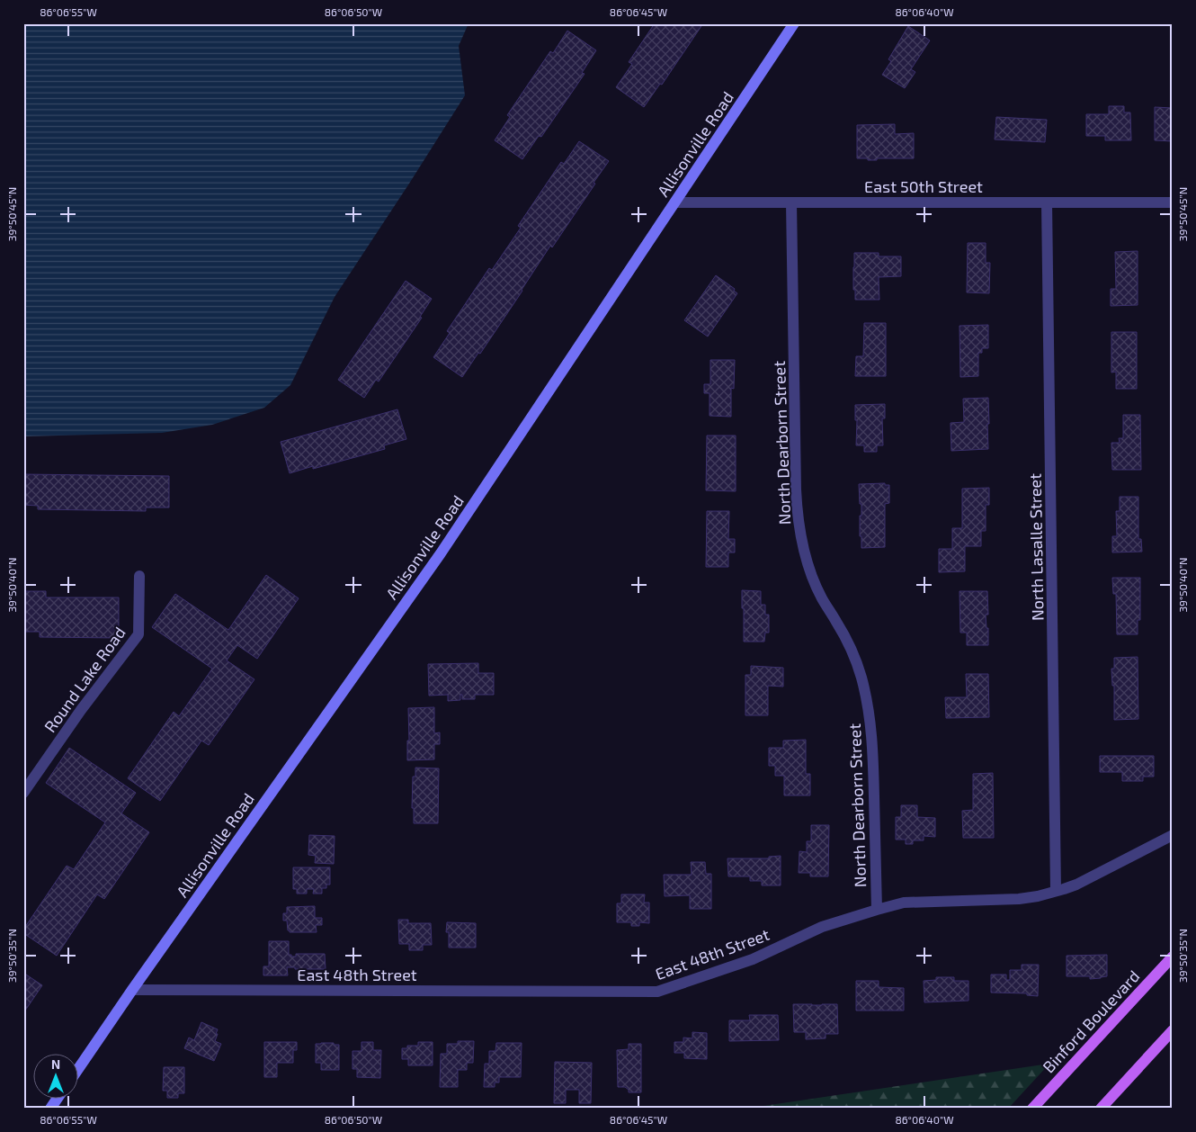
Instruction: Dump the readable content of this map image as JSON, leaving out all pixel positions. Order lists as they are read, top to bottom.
{
  "streets": {
    "main road": ["Allisonville Road", "Binford Boulevard"],
    "street": [
      "East 50th Street",
      "North Dearborn Street",
      "North Lasalle Street",
      "Round Lake Road",
      "East 48th Street"
    ]
  },
  "crossings": [
    ["Allisonville Road", "East 50th Street"],
    ["Allisonville Road", "East 48th Street"],
    ["East 50th Street", "North Dearborn Street"],
    ["East 50th Street", "North Lasalle Street"],
    ["North Dearborn Street", "East 48th Street"],
    ["North Lasalle Street", "East 48th Street"]
  ],
  "north": "top",
  "coordinates": [
    "86°06'55\"W",
    "86°06'50\"W",
    "86°06'45\"W",
    "86°06'40\"W",
    "39°50'45\"N",
    "39°50'40\"N",
    "39°50'35\"N"
  ]
}
